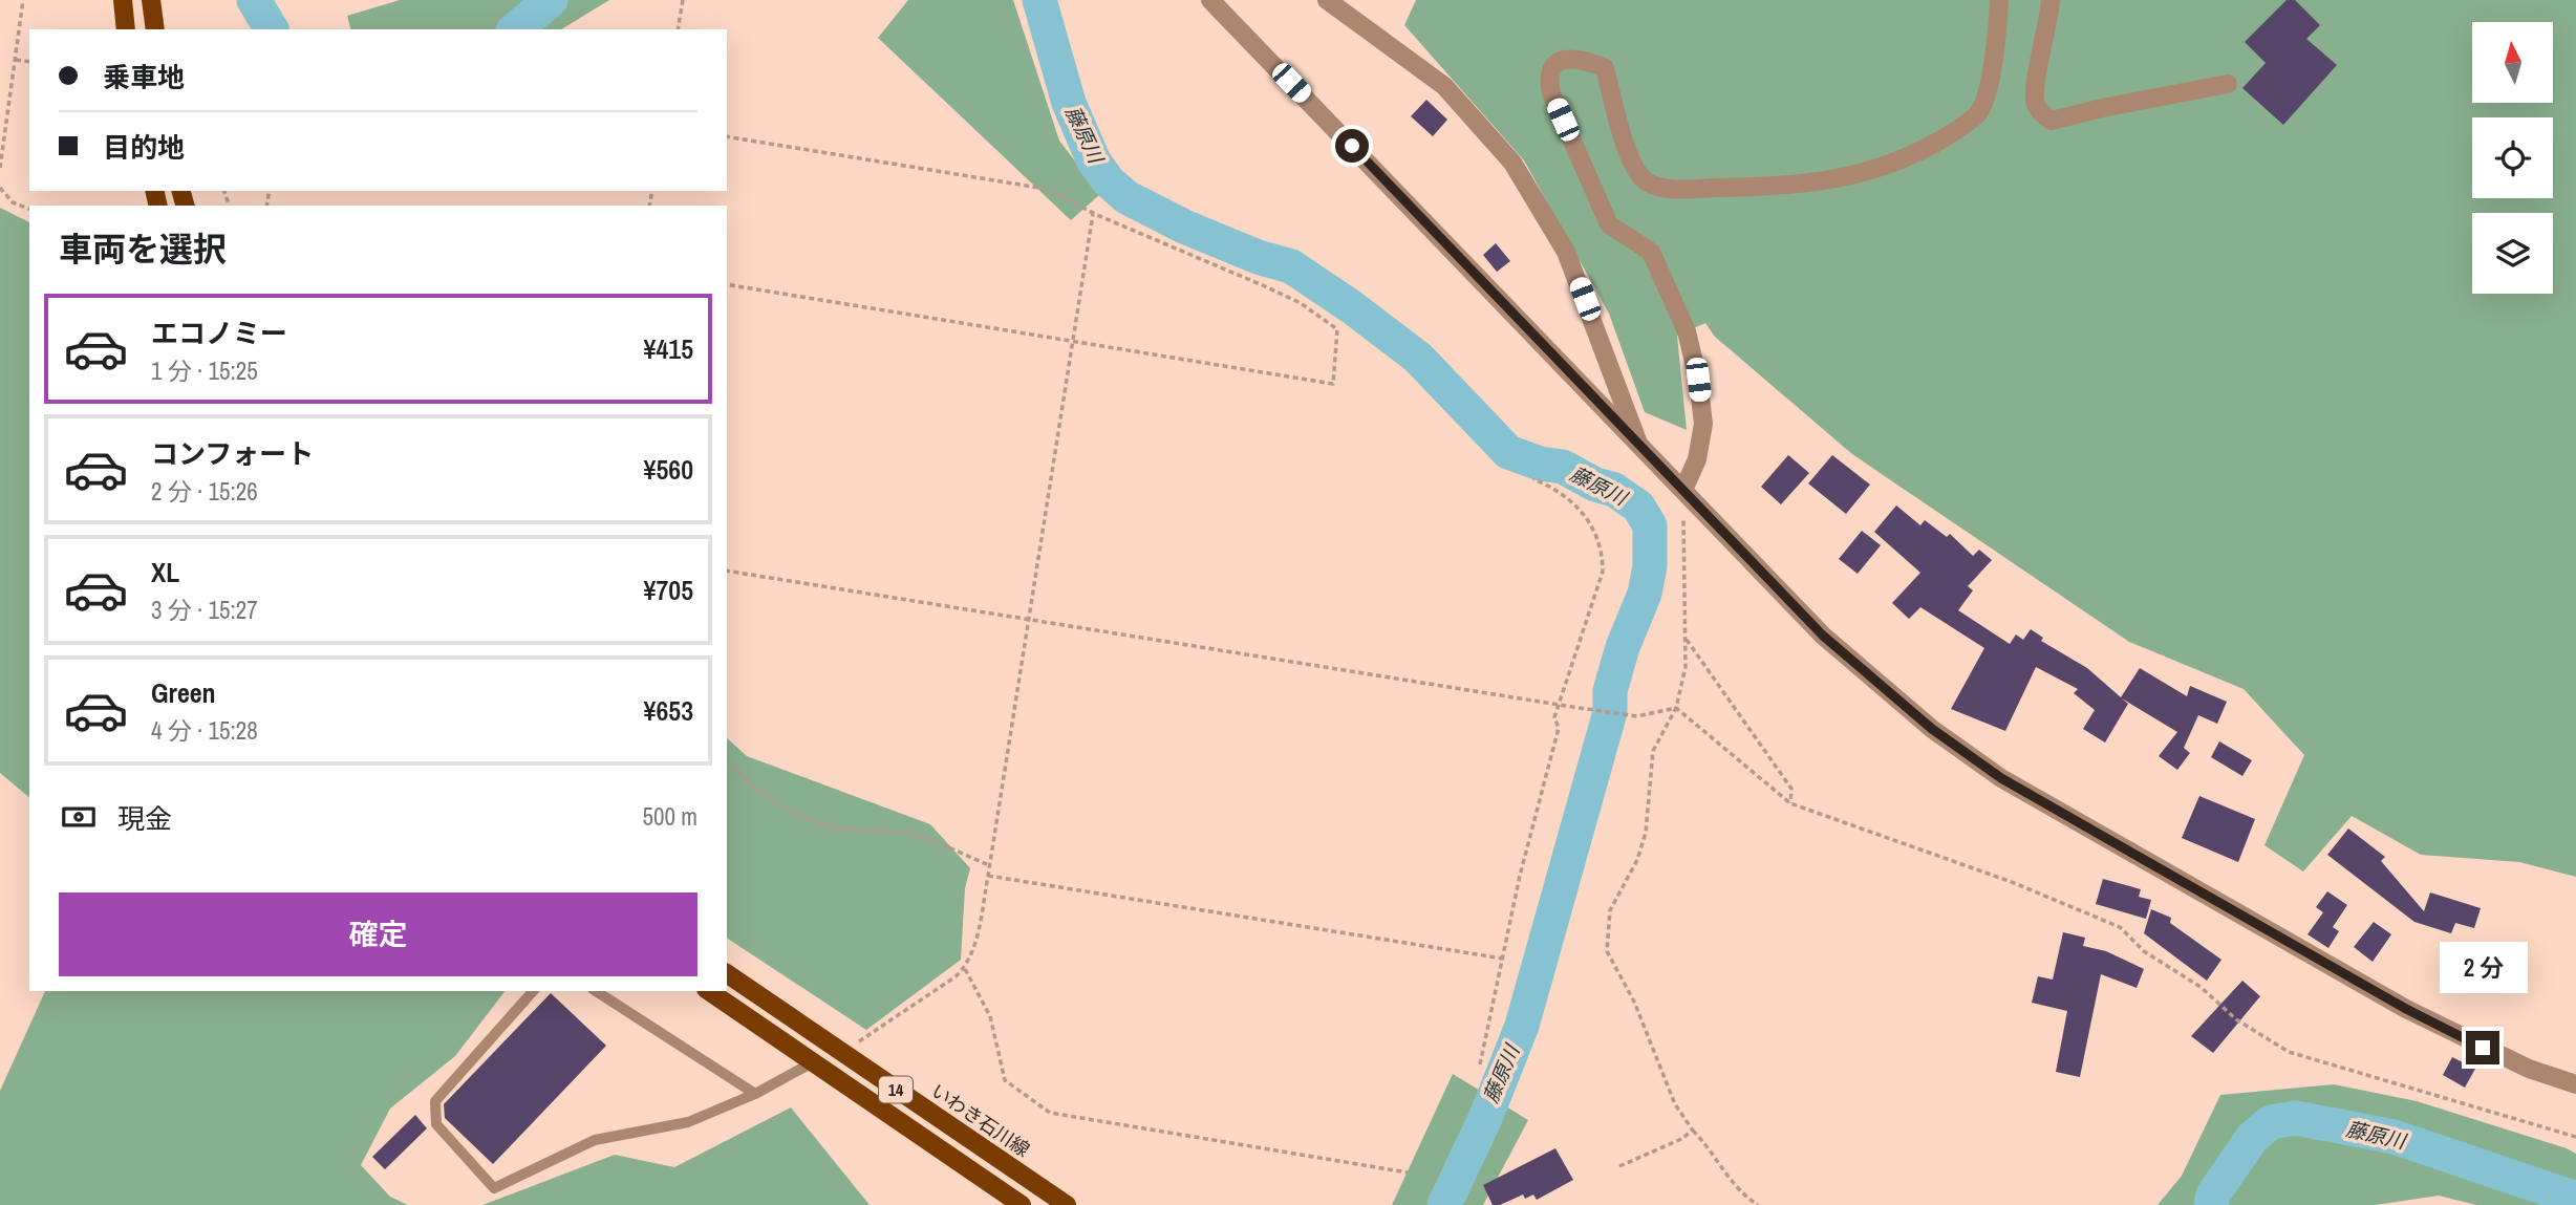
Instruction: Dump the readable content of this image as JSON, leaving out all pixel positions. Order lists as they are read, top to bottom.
{
  "streets": {
    "main road": ["14", "いわき石川線"]
  },
  "water": ["藤原川"],
  "north": "top",
  "page": {
    "banner": ["乗車地", "目的地"],
    "heading": "車両を選択",
    "list": [
      {
        "name": "エコノミー",
        "note": "1 分 · 15:25",
        "value": "¥415"
      },
      {
        "name": "コンフォート",
        "note": "2 分 · 15:26",
        "value": "¥560"
      },
      {
        "name": "XL",
        "note": "3 分 · 15:27",
        "value": "¥705"
      },
      {
        "name": "Green",
        "note": "4 分 · 15:28",
        "value": "¥653"
      }
    ],
    "pay": ["現金", "500 m"],
    "buttons": "確定",
    "bubble": "2 分"
  }
}
